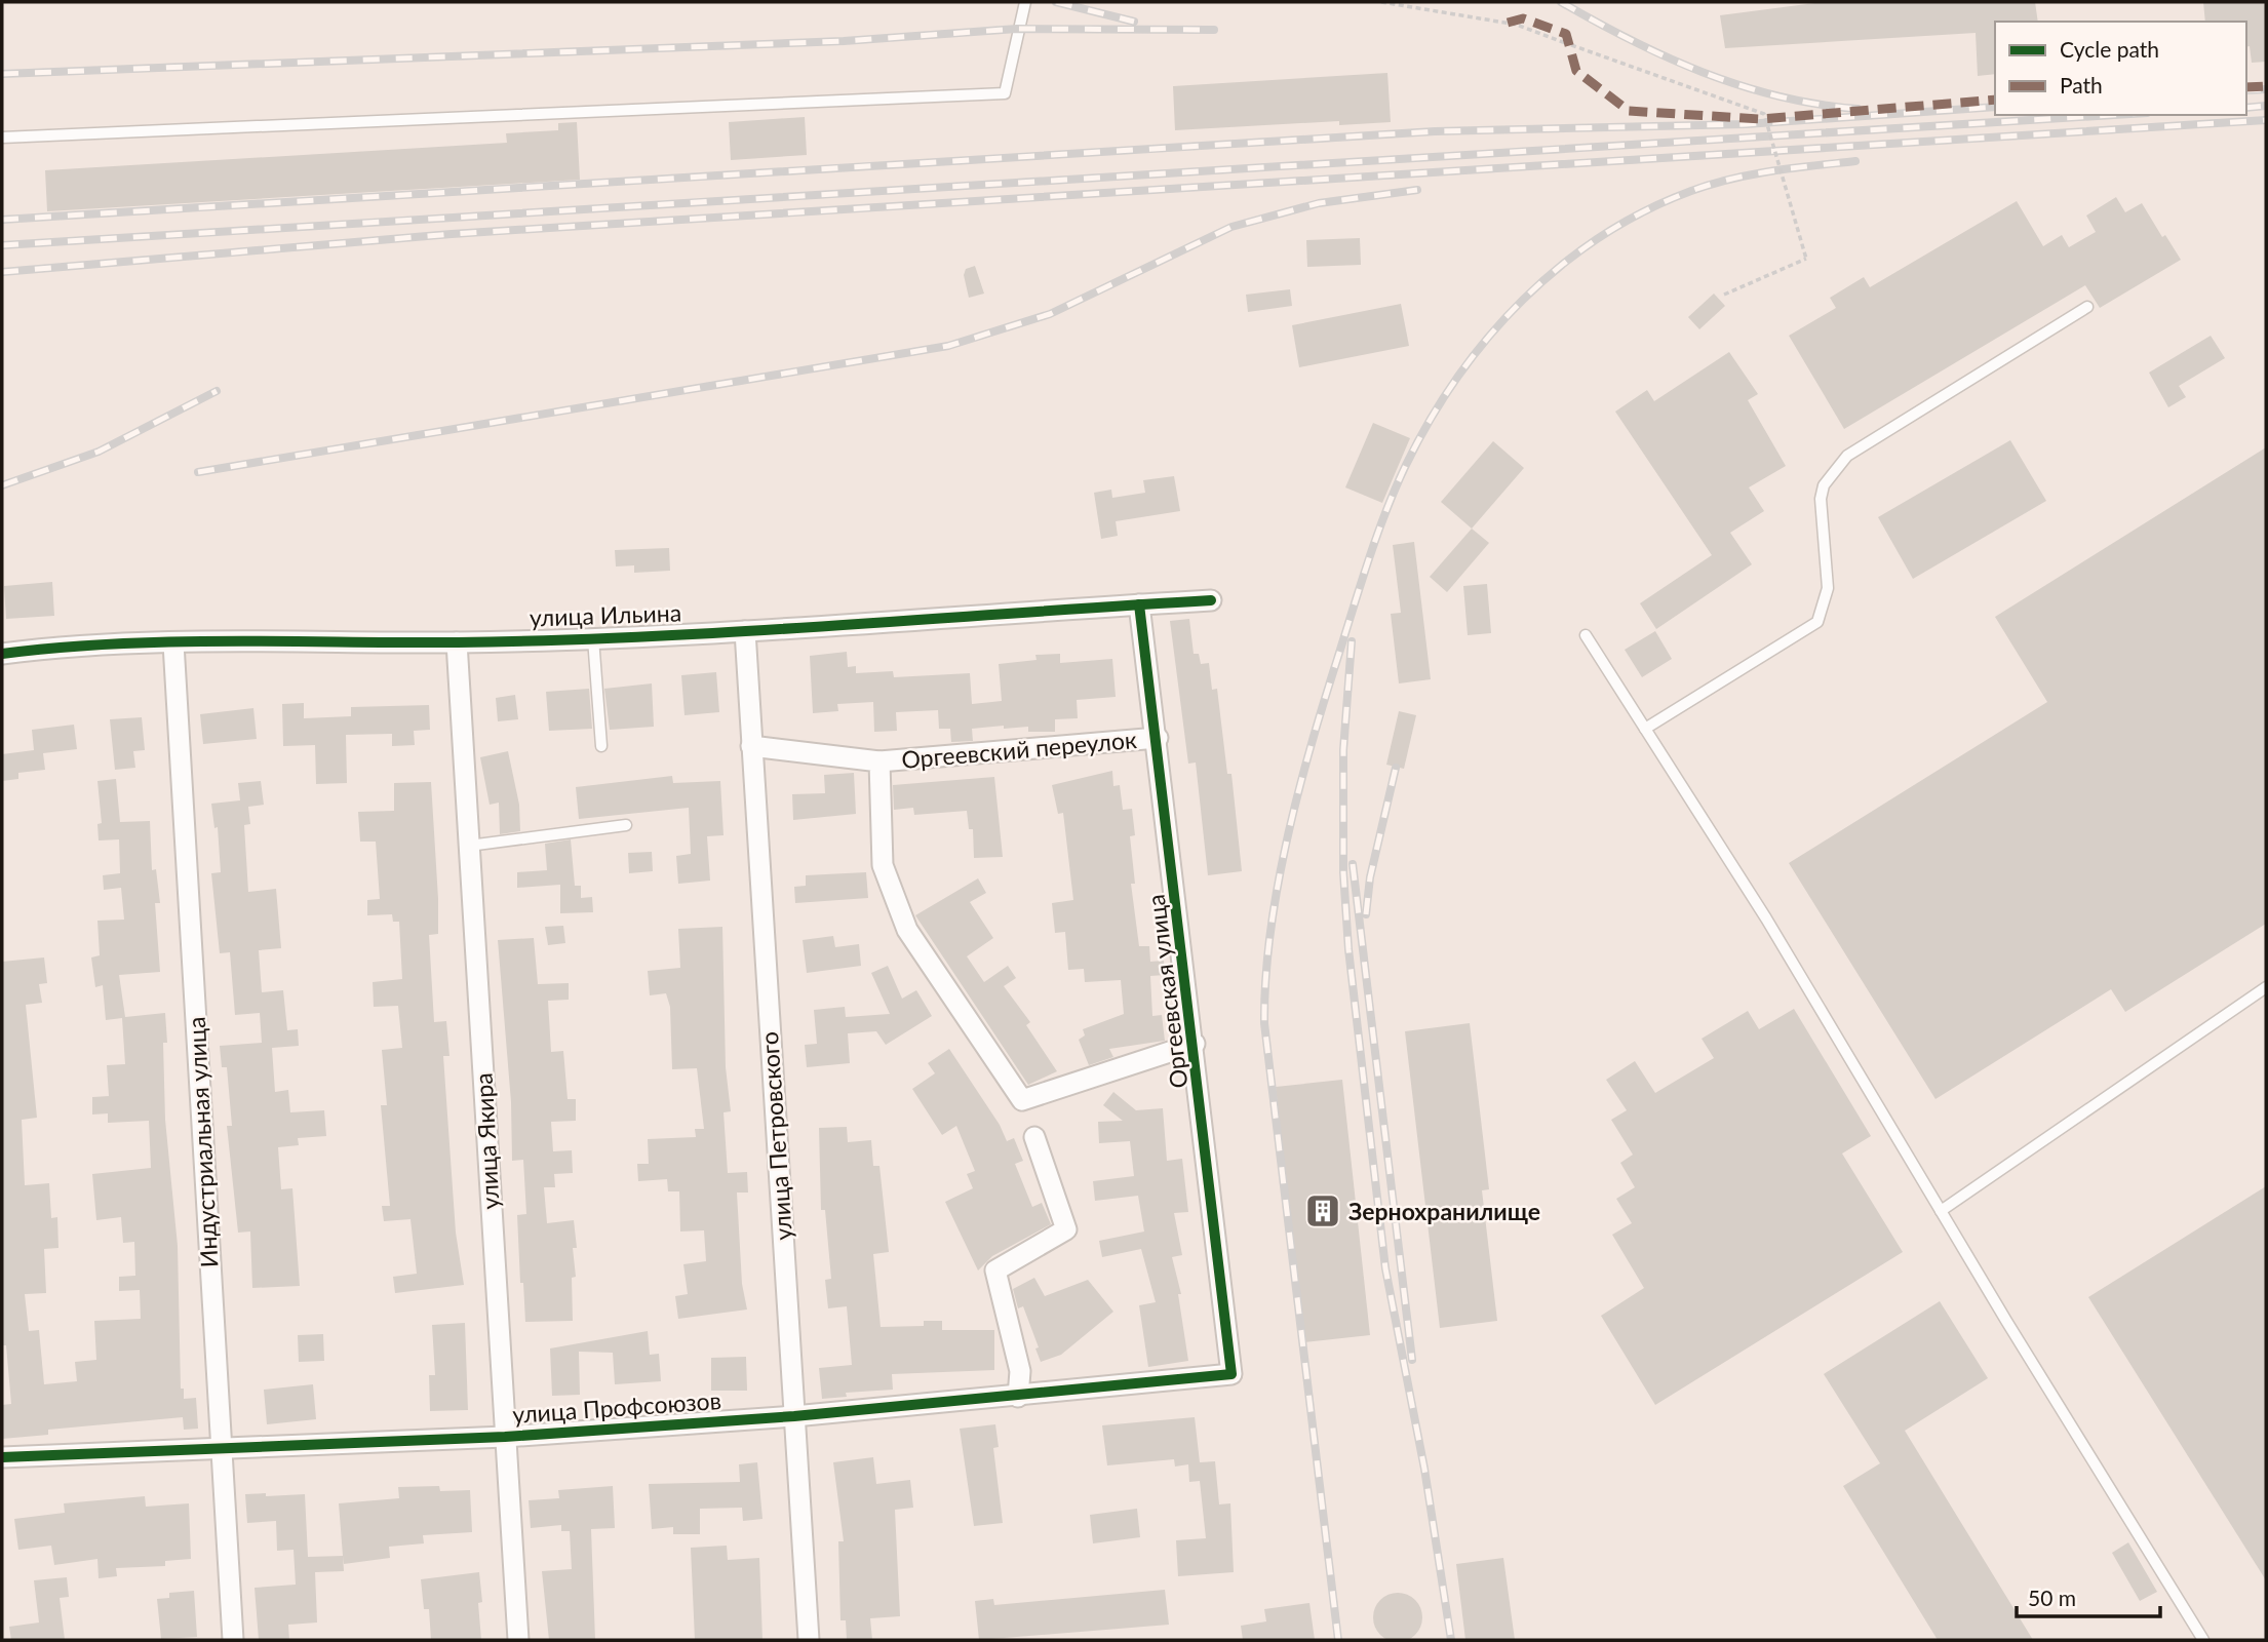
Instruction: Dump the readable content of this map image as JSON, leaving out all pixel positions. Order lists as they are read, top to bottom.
{
  "streets": {
    "street": [
      "улица Ильина",
      "Оргеевский переулок",
      "Оргеевская улица",
      "улица Петровского",
      "улица Якира",
      "Индустриальная улица",
      "улица Профсоюзов"
    ]
  },
  "crossings": [
    ["улица Ильина", "Оргеевская улица"],
    ["улица Ильина", "улица Петровского"],
    ["улица Ильина", "улица Якира"],
    ["улица Ильина", "Индустриальная улица"],
    ["Оргеевский переулок", "Оргеевская улица"],
    ["Оргеевский переулок", "улица Петровского"],
    ["Оргеевская улица", "улица Профсоюзов"],
    ["улица Петровского", "улица Профсоюзов"],
    ["улица Якира", "улица Профсоюзов"],
    ["Индустриальная улица", "улица Профсоюзов"]
  ],
  "places": {
    "building": ["Зернохранилище"]
  },
  "legend": ["Cycle path", "Path"],
  "scale_bar": "50 m"
}
